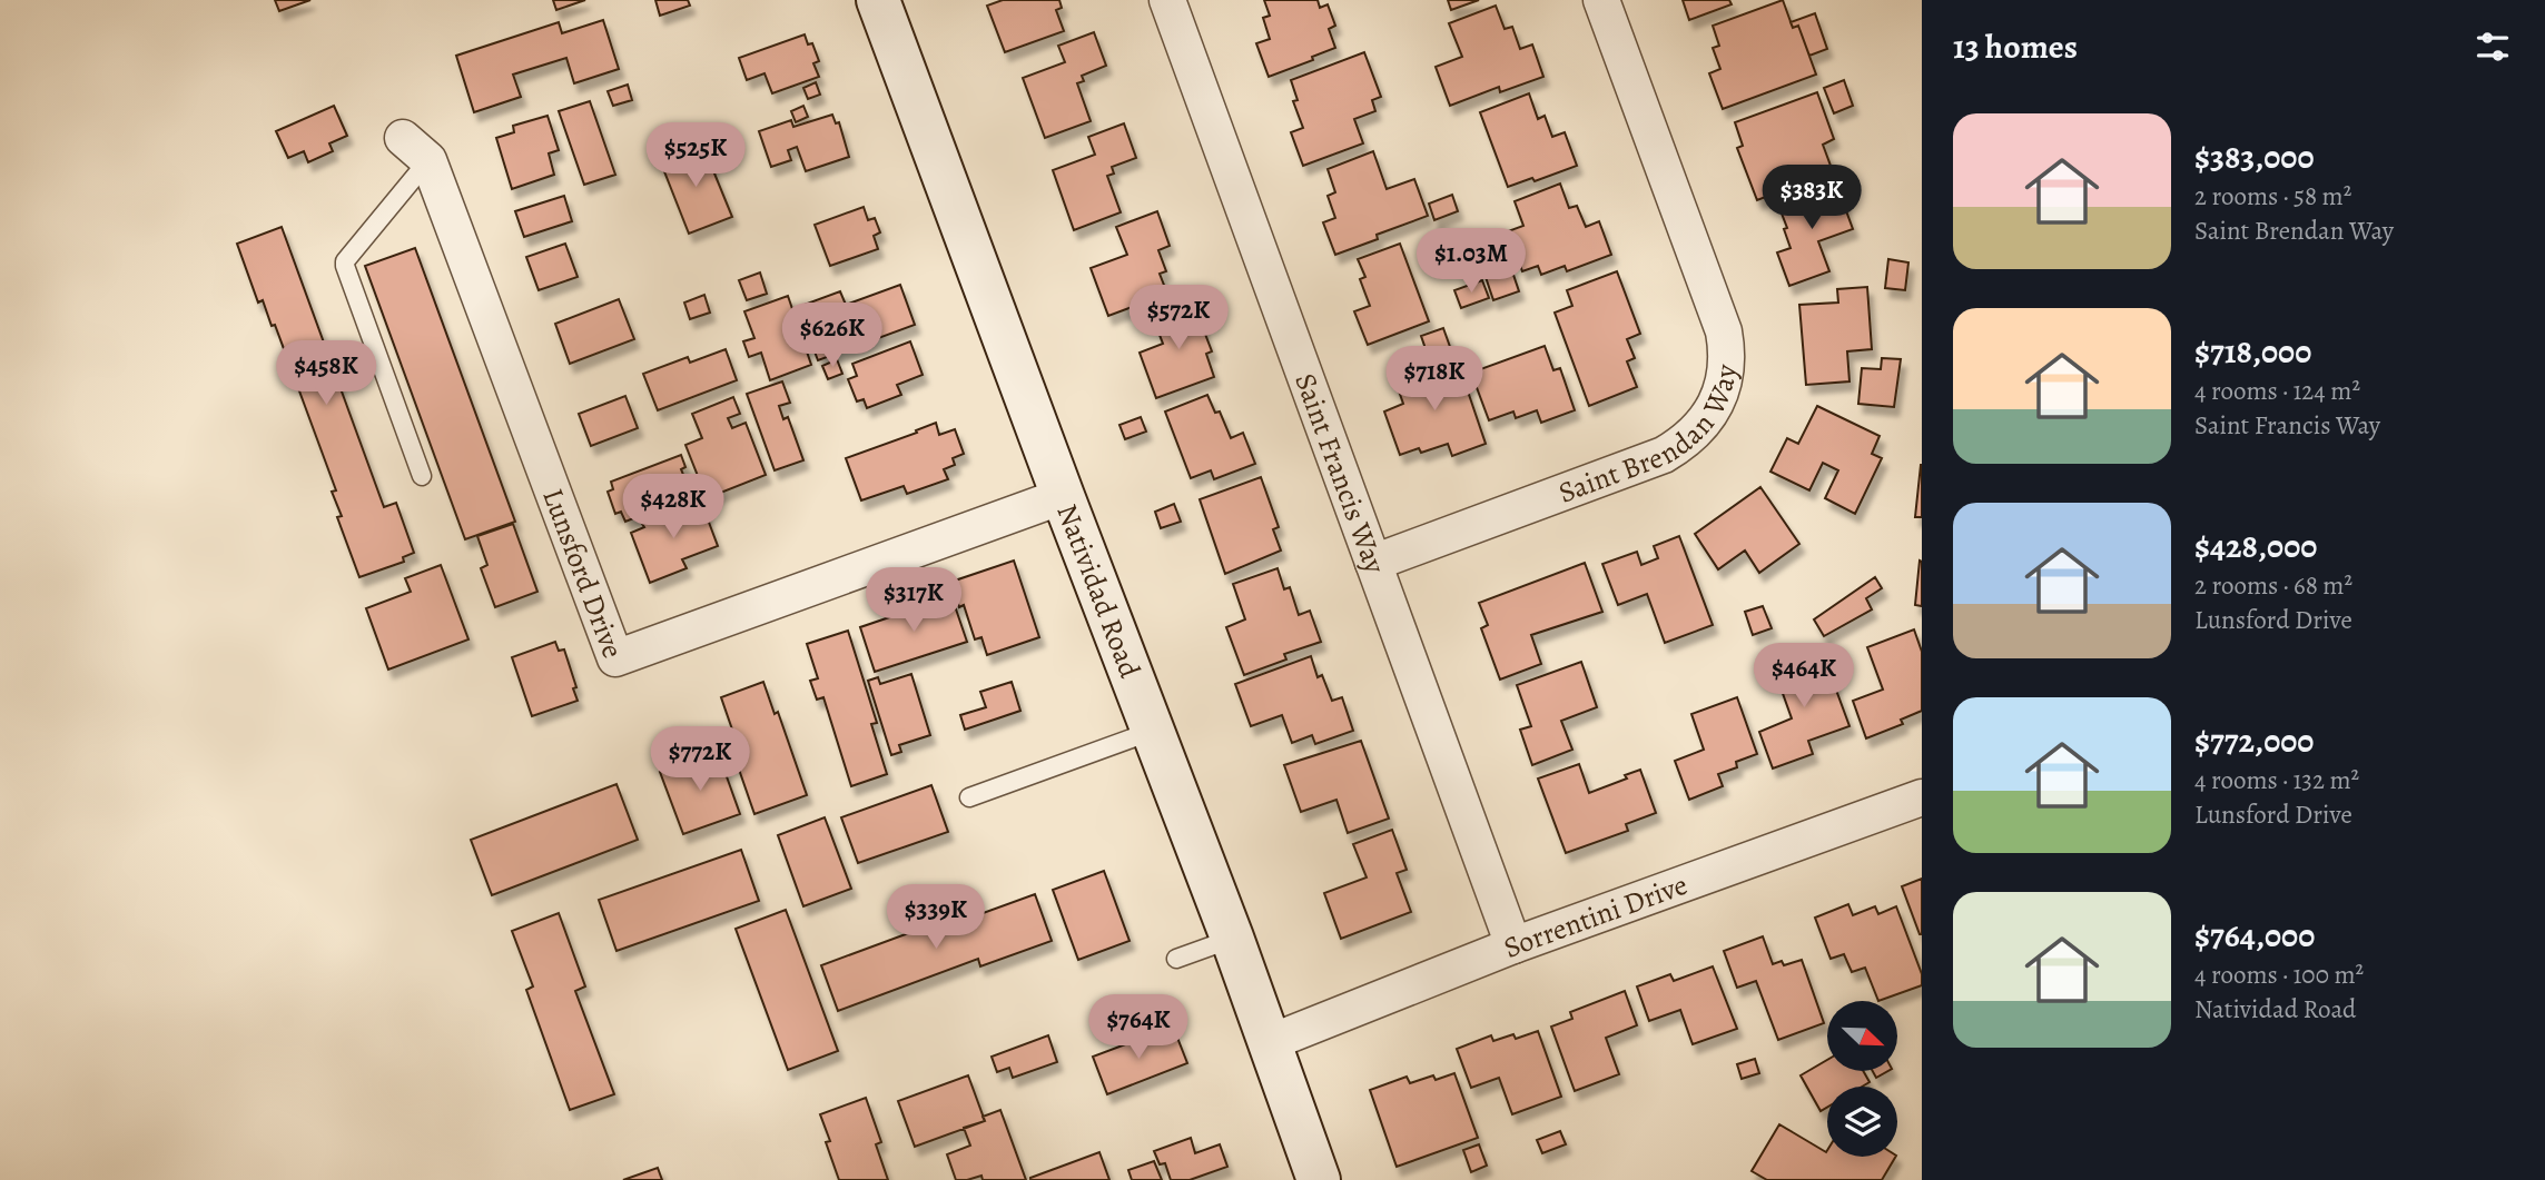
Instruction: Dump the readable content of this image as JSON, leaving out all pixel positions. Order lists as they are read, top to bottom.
{
  "streets": {
    "main road": ["Natividad Road"],
    "street": [
      "Saint Brendan Way",
      "Saint Francis Way",
      "Lunsford Drive",
      "Sorrentini Drive"
    ]
  },
  "crossings": [
    ["Saint Brendan Way", "Saint Francis Way"],
    ["Saint Francis Way", "Sorrentini Drive"],
    ["Lunsford Drive", "Natividad Road"],
    ["Natividad Road", "Sorrentini Drive"]
  ],
  "north": "bottom right",
  "page": {
    "heading": "13 homes",
    "list": [
      {
        "name": "$383,000",
        "note": "2 rooms · 58 m² · Saint Brendan Way"
      },
      {
        "name": "$718,000",
        "note": "4 rooms · 124 m² · Saint Francis Way"
      },
      {
        "name": "$428,000",
        "note": "2 rooms · 68 m² · Lunsford Drive"
      },
      {
        "name": "$772,000",
        "note": "4 rooms · 132 m² · Lunsford Drive"
      },
      {
        "name": "$764,000",
        "note": "4 rooms · 100 m² · Natividad Road"
      }
    ],
    "price": [
      "$525K",
      "$383K",
      "$1.03M",
      "$572K",
      "$626K",
      "$458K",
      "$718K",
      "$428K",
      "$317K",
      "$464K",
      "$772K",
      "$339K",
      "$764K"
    ]
  }
}
